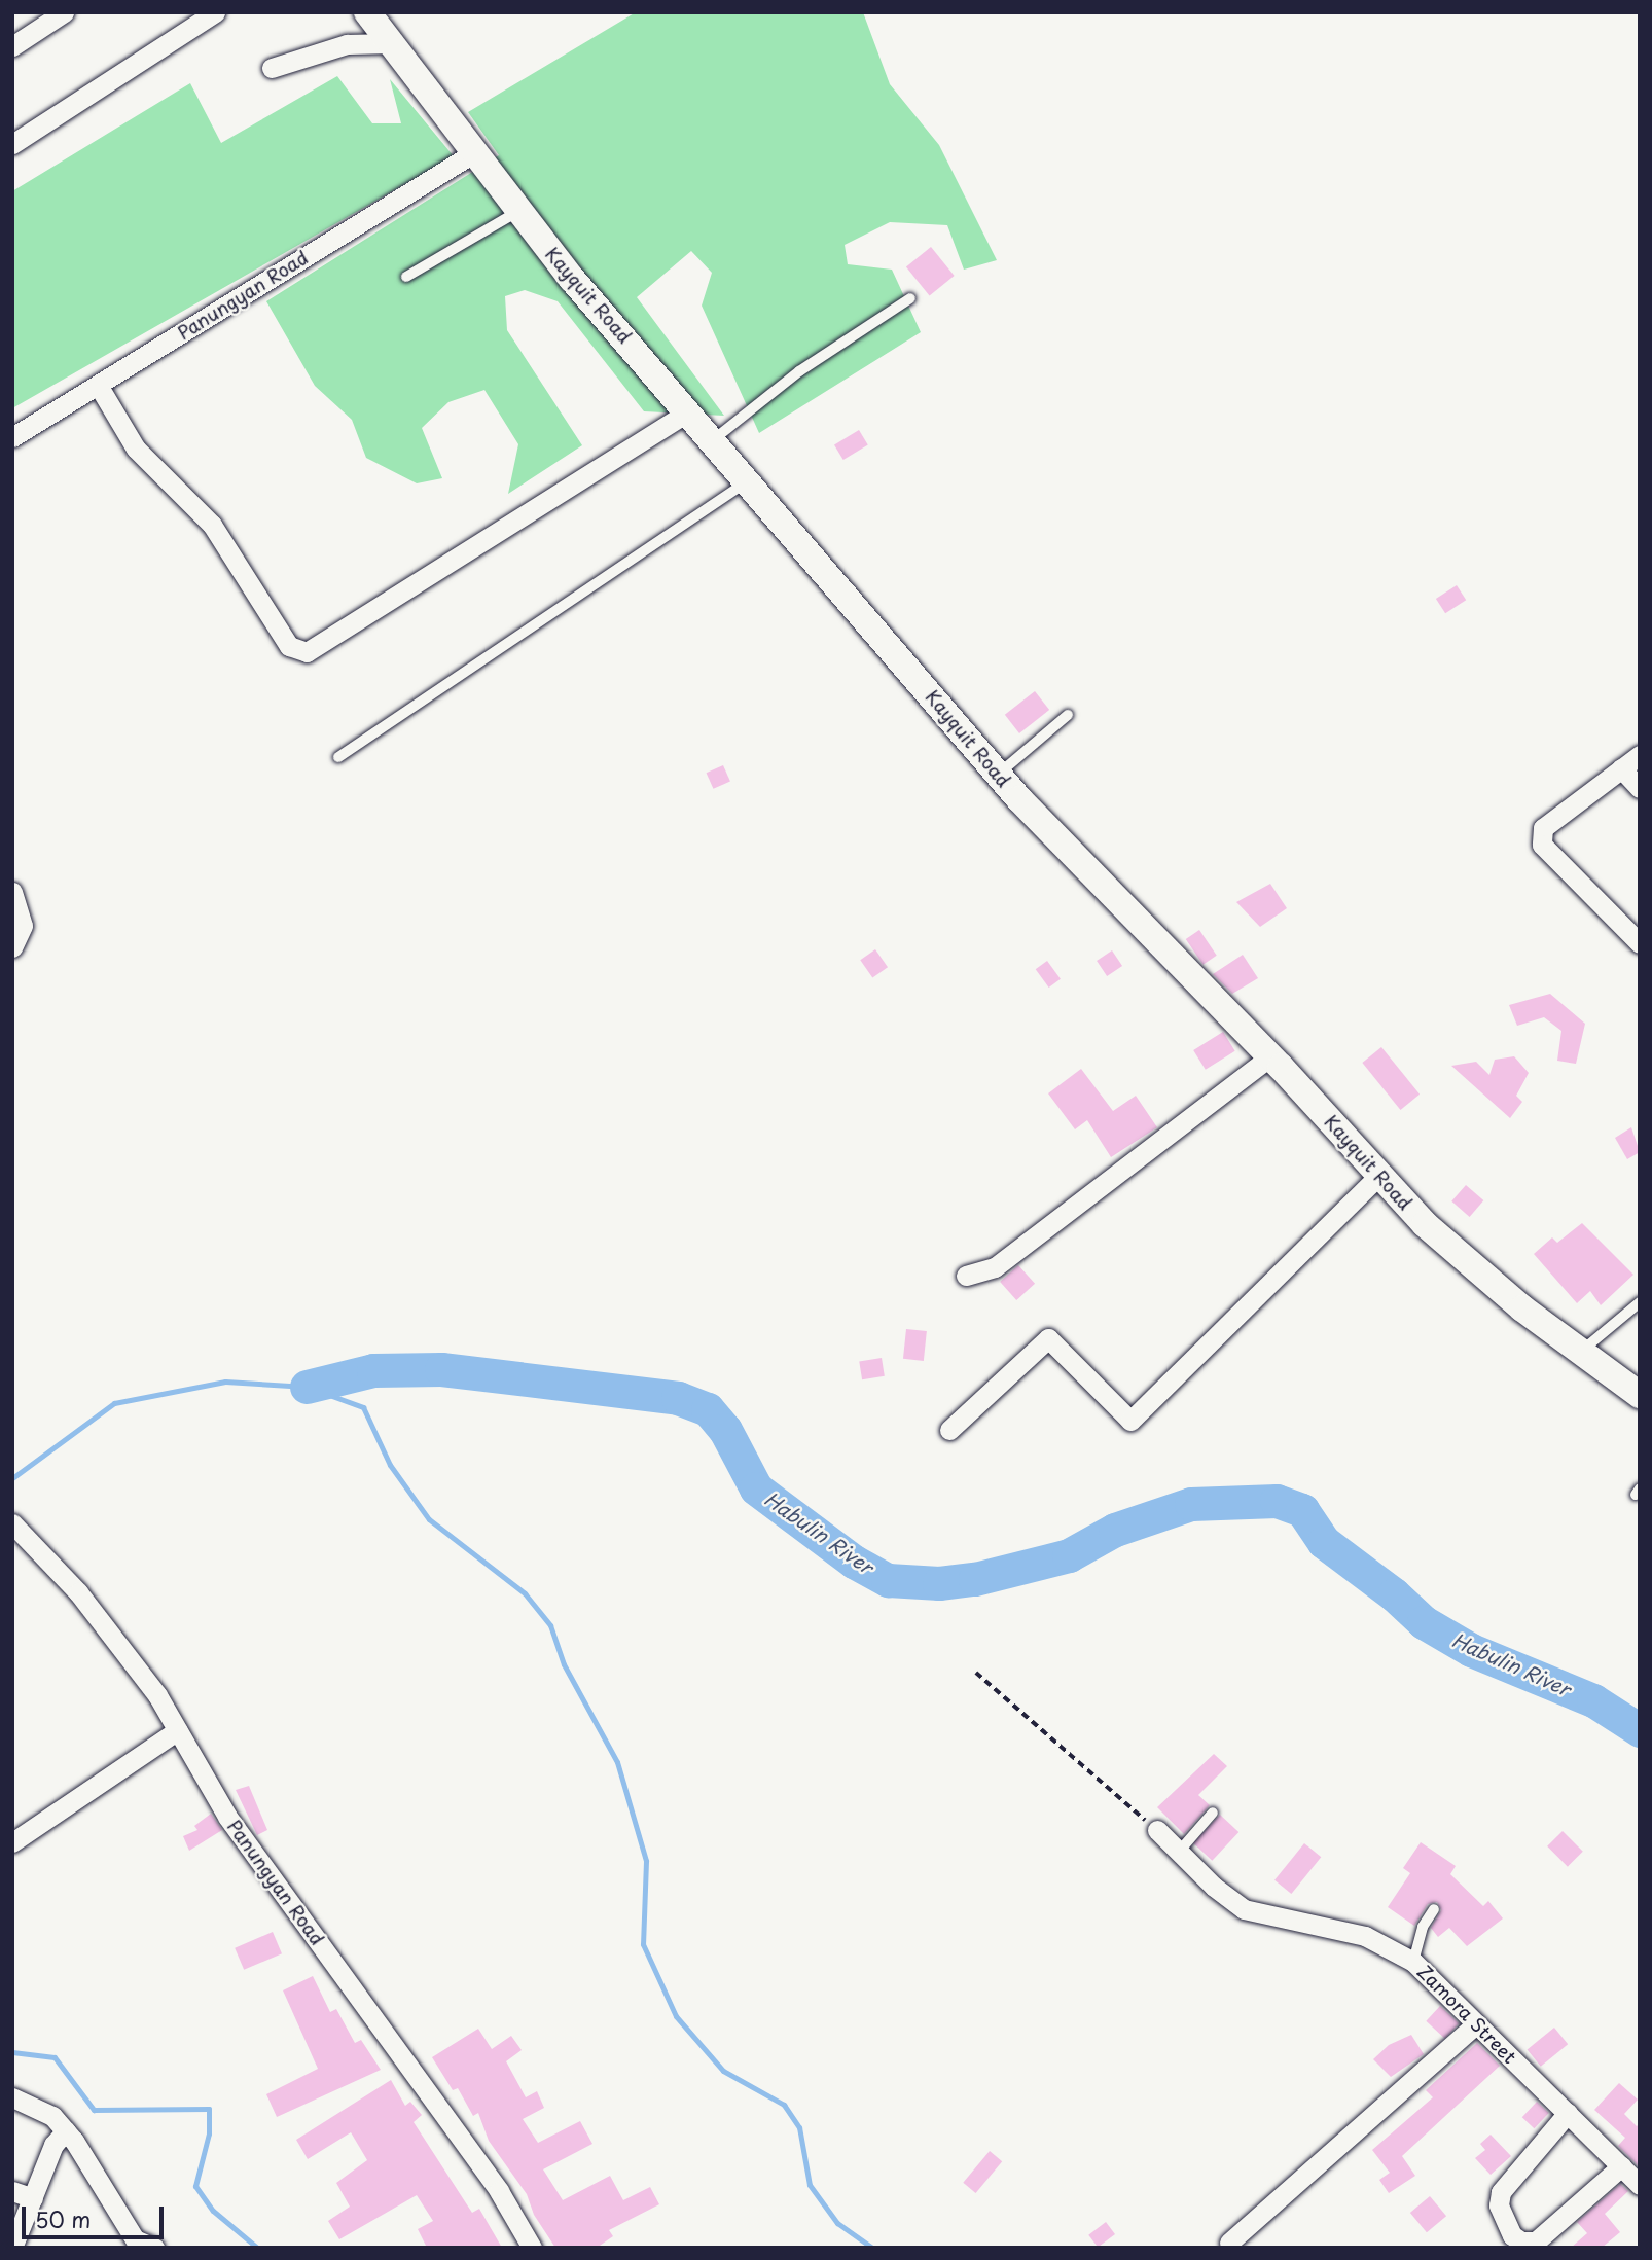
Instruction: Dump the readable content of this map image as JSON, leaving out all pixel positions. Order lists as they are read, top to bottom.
{
  "streets": {
    "street": ["Panungyan Road", "Kayquit Road", "Zamora Street"]
  },
  "crossings": [
    ["Panungyan Road", "Kayquit Road"]
  ],
  "water": ["Habulin River"],
  "scale_bar": "50 m"
}
